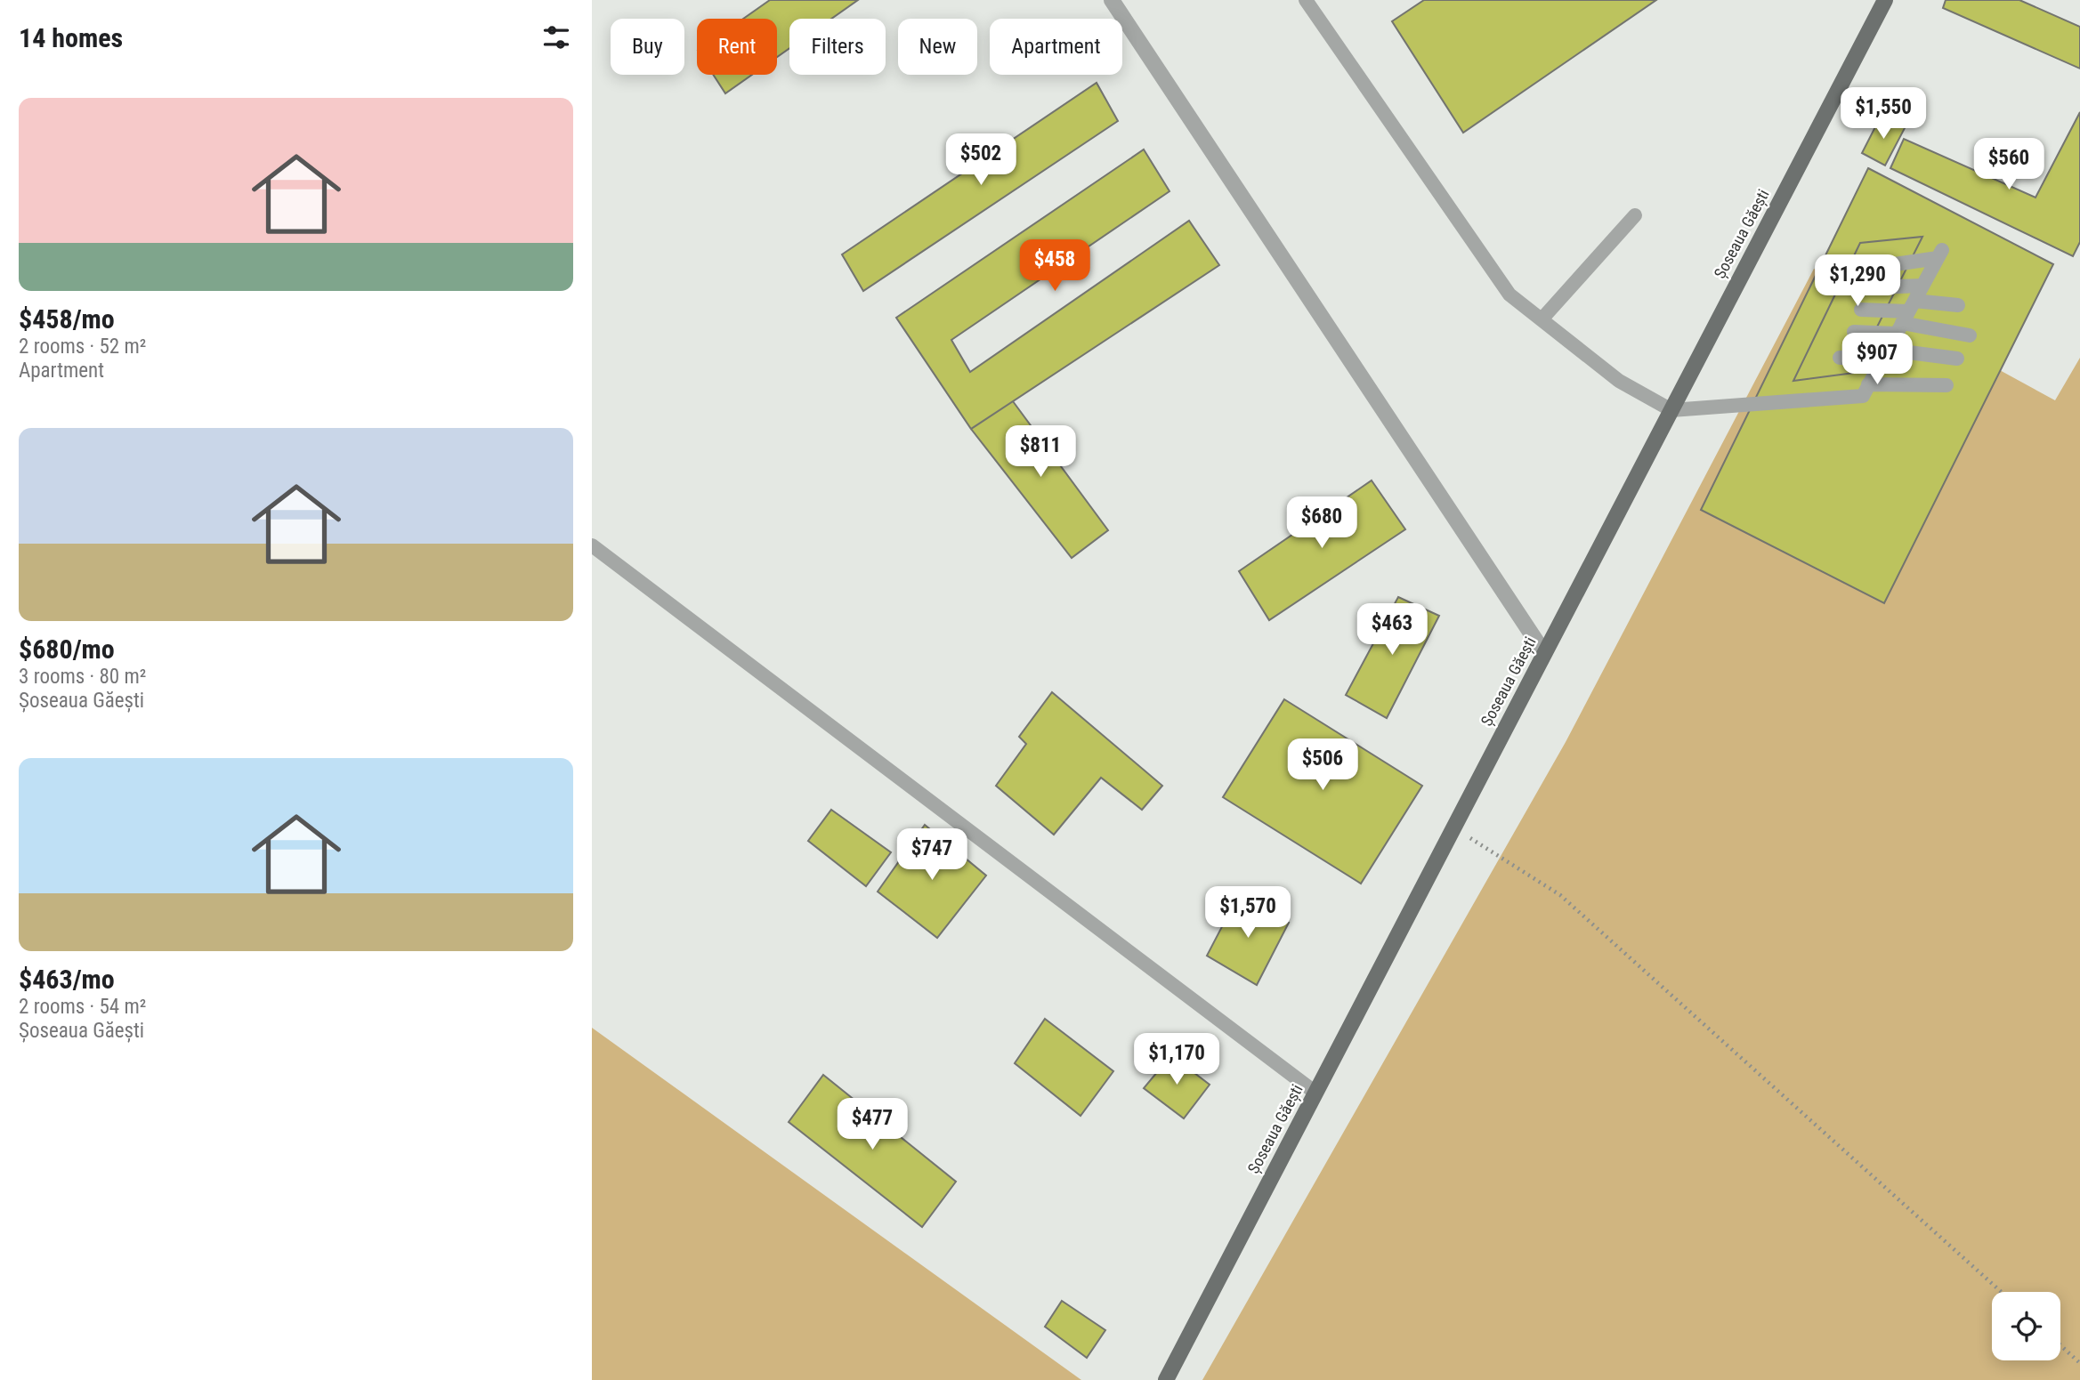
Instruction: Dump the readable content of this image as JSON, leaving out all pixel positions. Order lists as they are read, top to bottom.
{
  "streets": {
    "main road": ["Șoseaua Găești"]
  },
  "page": {
    "heading": "14 homes",
    "chip": [
      "Buy",
      "Rent",
      "Filters",
      "New",
      "Apartment"
    ],
    "list": [
      {
        "name": "$458/mo",
        "note": "2 rooms · 52 m² · Apartment"
      },
      {
        "name": "$680/mo",
        "note": "3 rooms · 80 m² · Șoseaua Găești"
      },
      {
        "name": "$463/mo",
        "note": "2 rooms · 54 m² · Șoseaua Găești"
      }
    ],
    "price": [
      "$1,550",
      "$502",
      "$560",
      "$458",
      "$1,290",
      "$907",
      "$811",
      "$680",
      "$463",
      "$506",
      "$747",
      "$1,570",
      "$1,170",
      "$477"
    ]
  }
}
